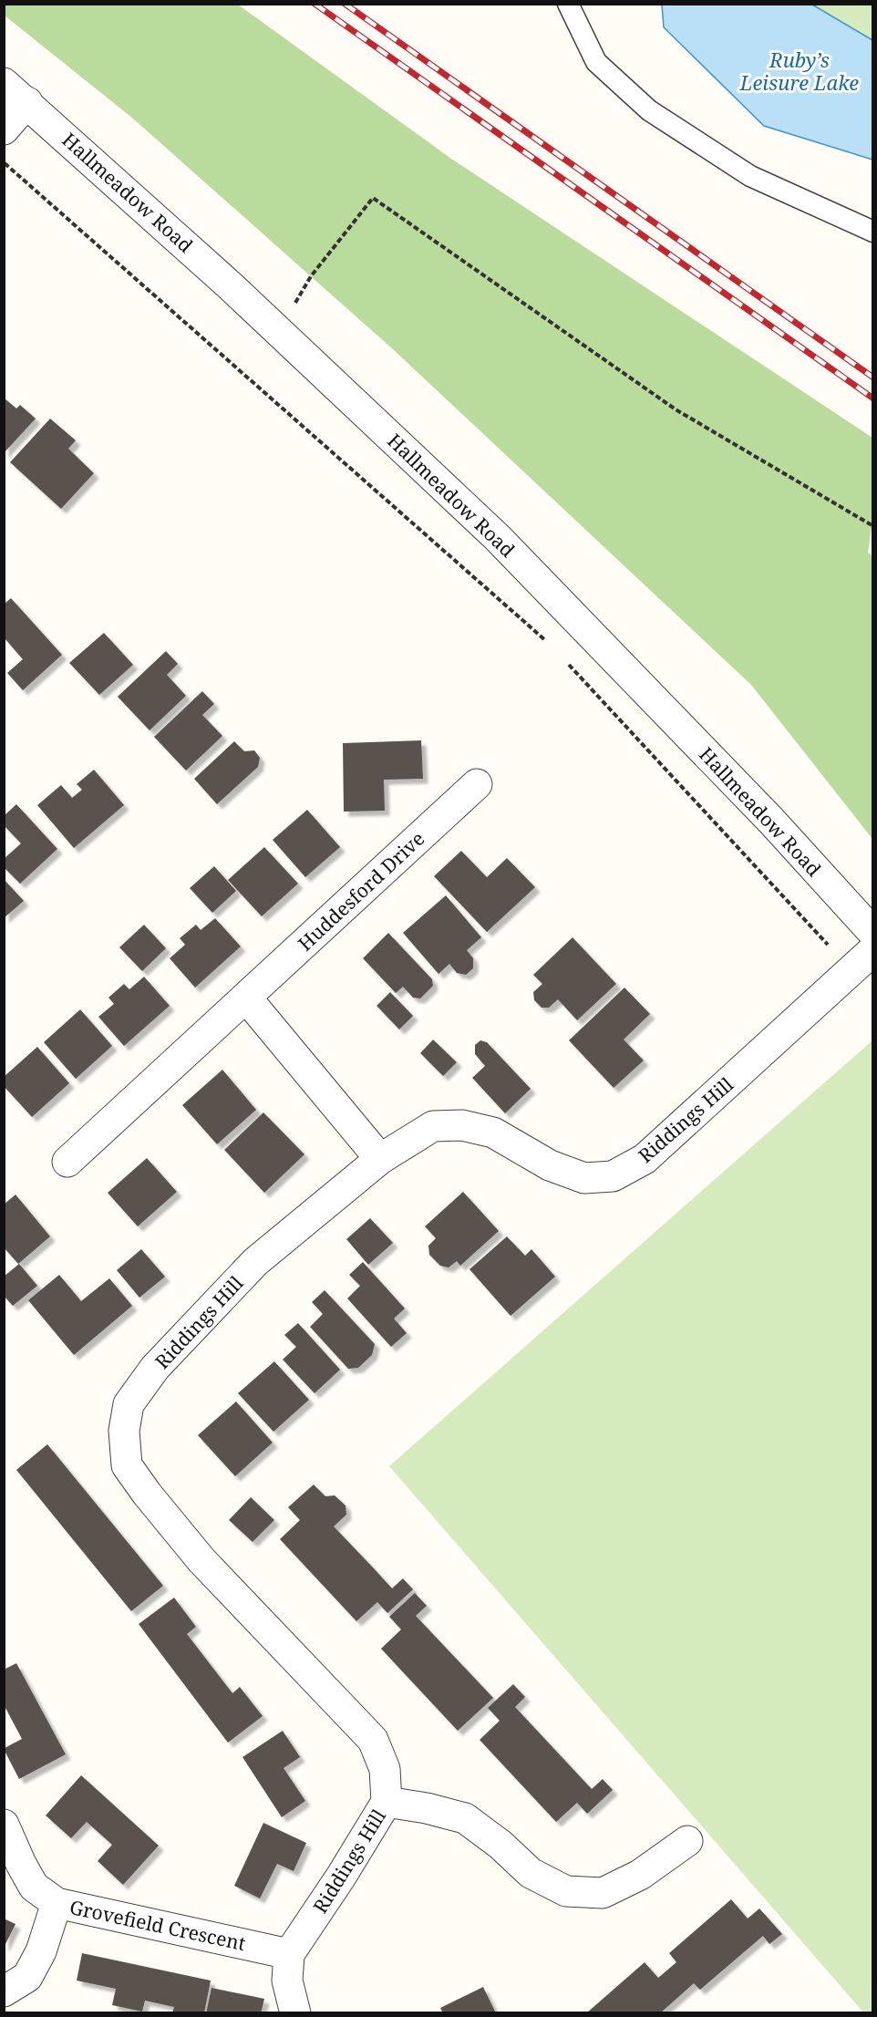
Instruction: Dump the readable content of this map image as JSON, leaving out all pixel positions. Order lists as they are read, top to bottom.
{
  "streets": {
    "street": [
      "Hallmeadow Road",
      "Huddesford Drive",
      "Riddings Hill",
      "Grovefield Crescent"
    ]
  },
  "crossings": [
    ["Riddings Hill", "Grovefield Crescent"]
  ],
  "water": ["Ruby’s Leisure Lake"]
}
